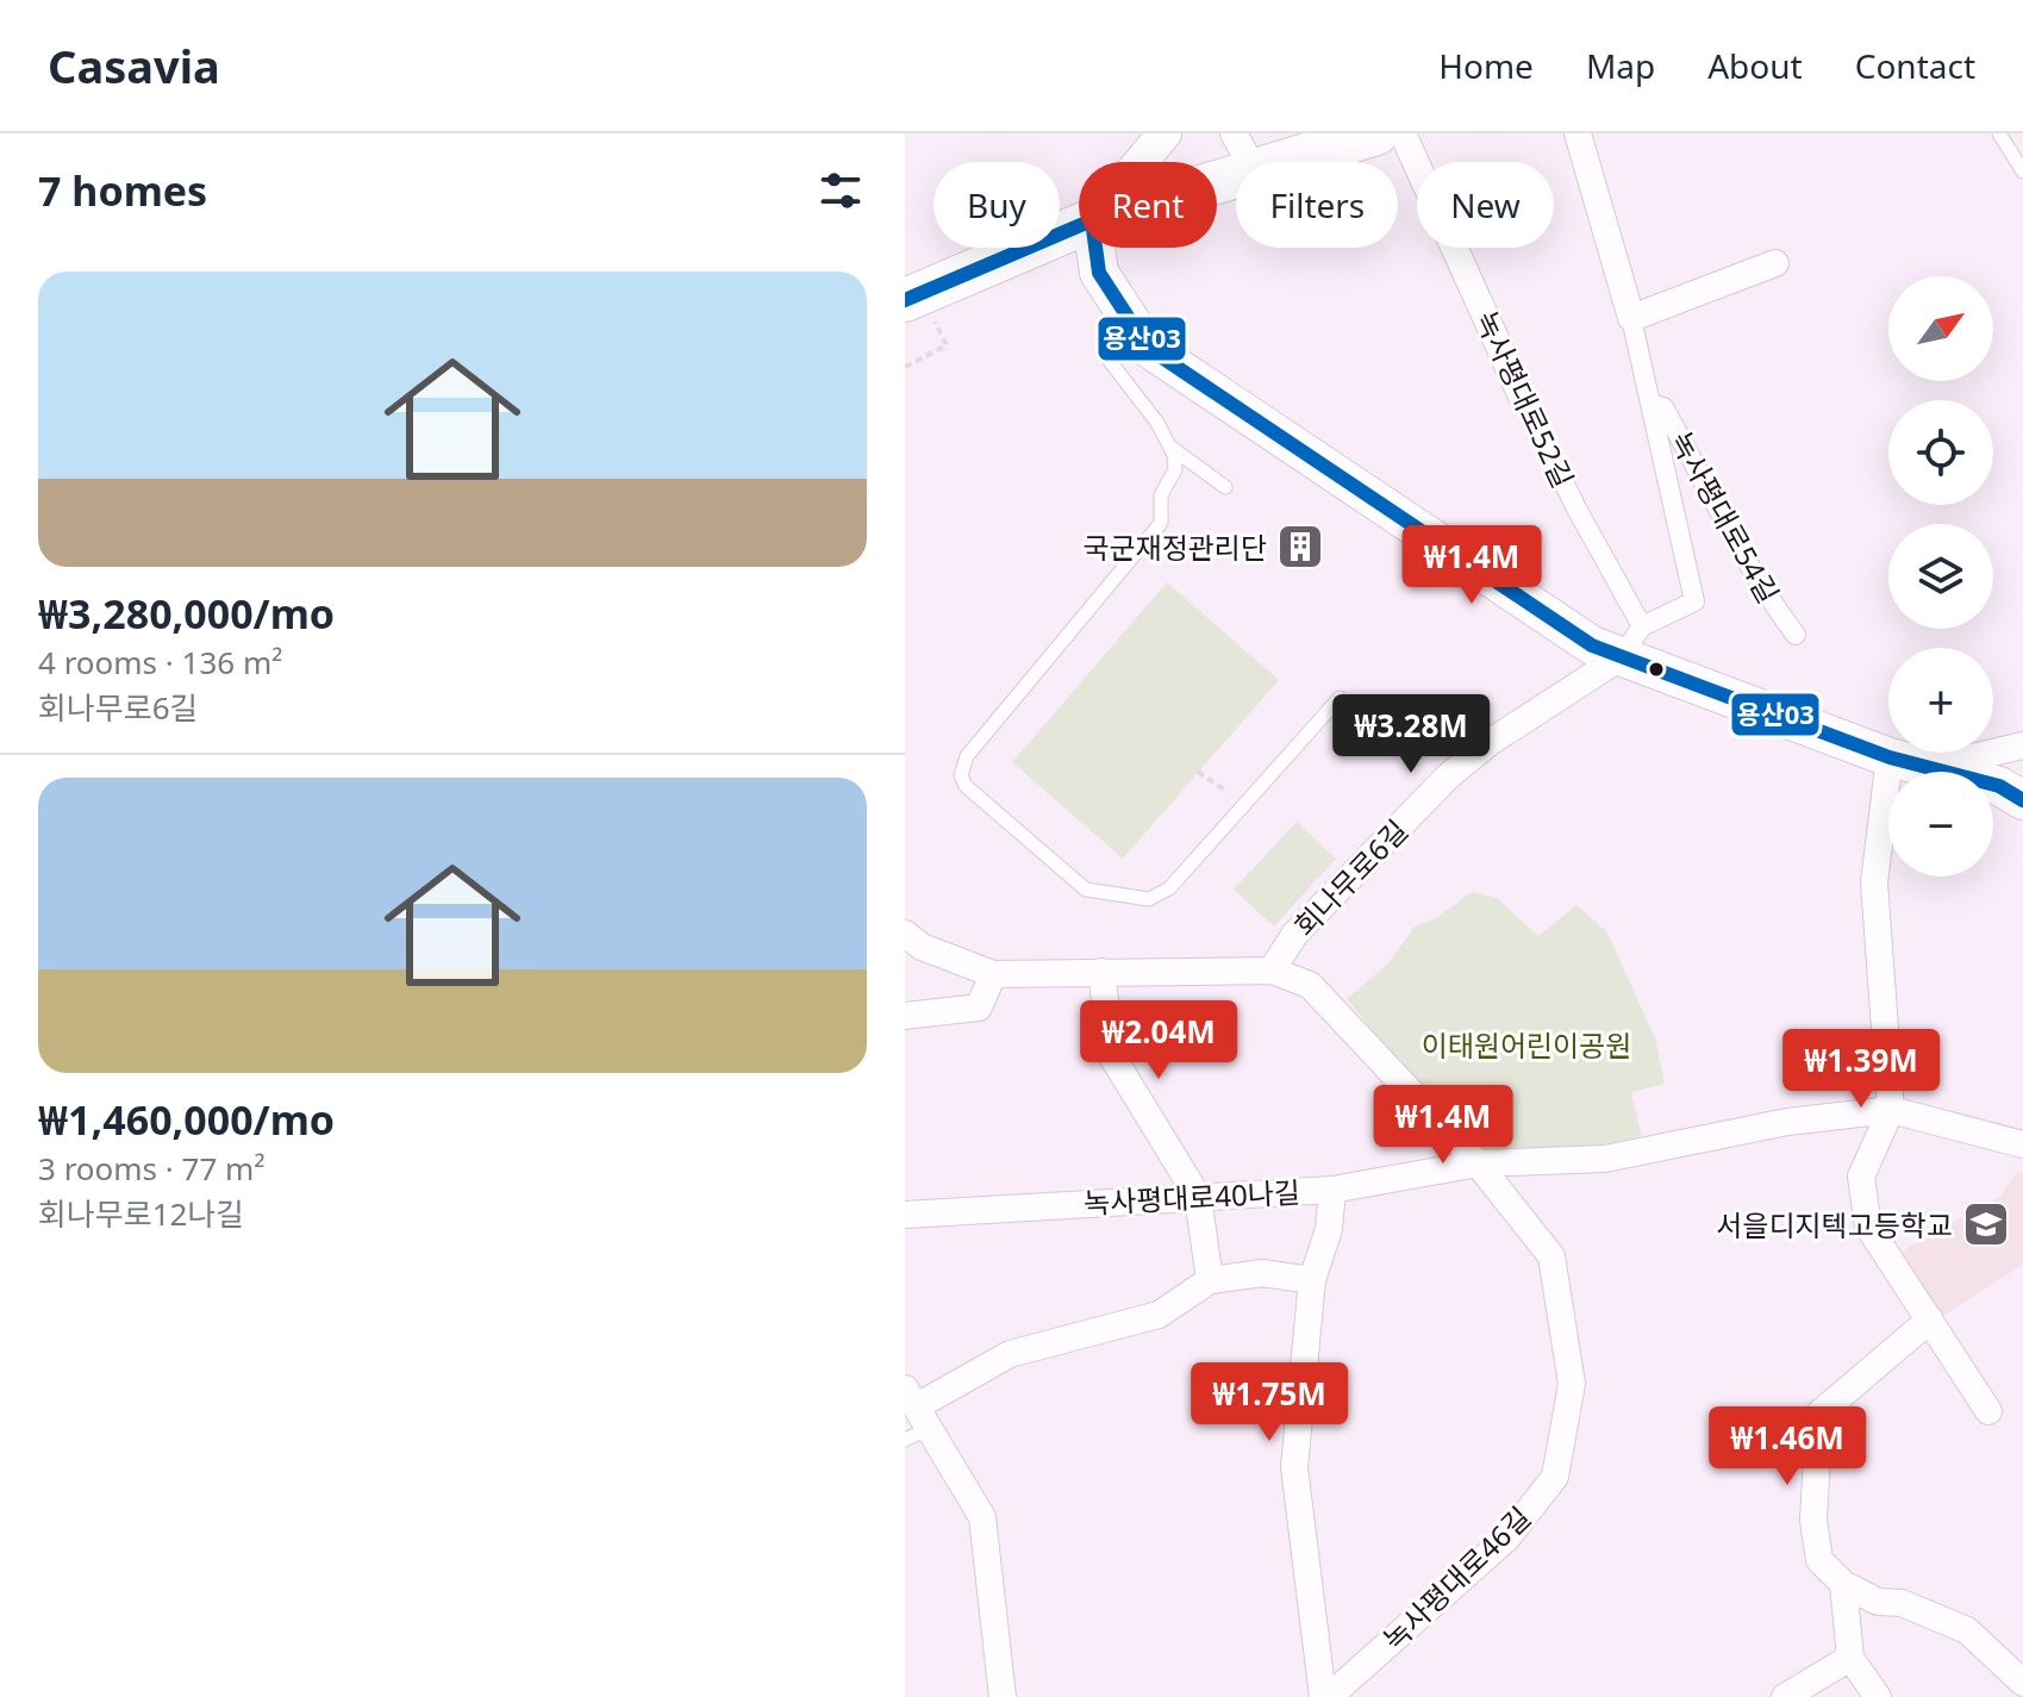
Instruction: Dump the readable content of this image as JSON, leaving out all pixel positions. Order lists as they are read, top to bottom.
{
  "streets": {
    "street": [
      "녹사평대로52길",
      "녹사평대로54길",
      "회나무로6길",
      "녹사평대로40나길",
      "녹사평대로46길"
    ]
  },
  "crossings": [
    ["녹사평대로52길", "녹사평대로54길"],
    ["녹사평대로52길", "회나무로6길"],
    ["녹사평대로54길", "회나무로6길"],
    ["회나무로6길", "녹사평대로46길"],
    ["녹사평대로40나길", "녹사평대로46길"]
  ],
  "parks": ["이태원어린이공원"],
  "places": {
    "building": ["국군재정관리단"],
    "school or university": ["서을디지텍고등학교"]
  },
  "lines": ["transit line 용산03"],
  "north": "top right",
  "page": {
    "header": "Casavia",
    "nav": [
      "Home",
      "Map",
      "About",
      "Contact"
    ],
    "heading": "7 homes",
    "chip": [
      "Buy",
      "Rent",
      "Filters",
      "New"
    ],
    "list": [
      {
        "name": "₩3,280,000/mo",
        "note": "4 rooms · 136 m² · 회나무로6길"
      },
      {
        "name": "₩1,460,000/mo",
        "note": "3 rooms · 77 m² · 회나무로12나길"
      }
    ],
    "map_buttons": ["+", "−"],
    "price": [
      "₩1.4M",
      "₩3.28M",
      "₩2.04M",
      "₩1.39M",
      "₩1.4M",
      "₩1.75M",
      "₩1.46M"
    ]
  }
}
